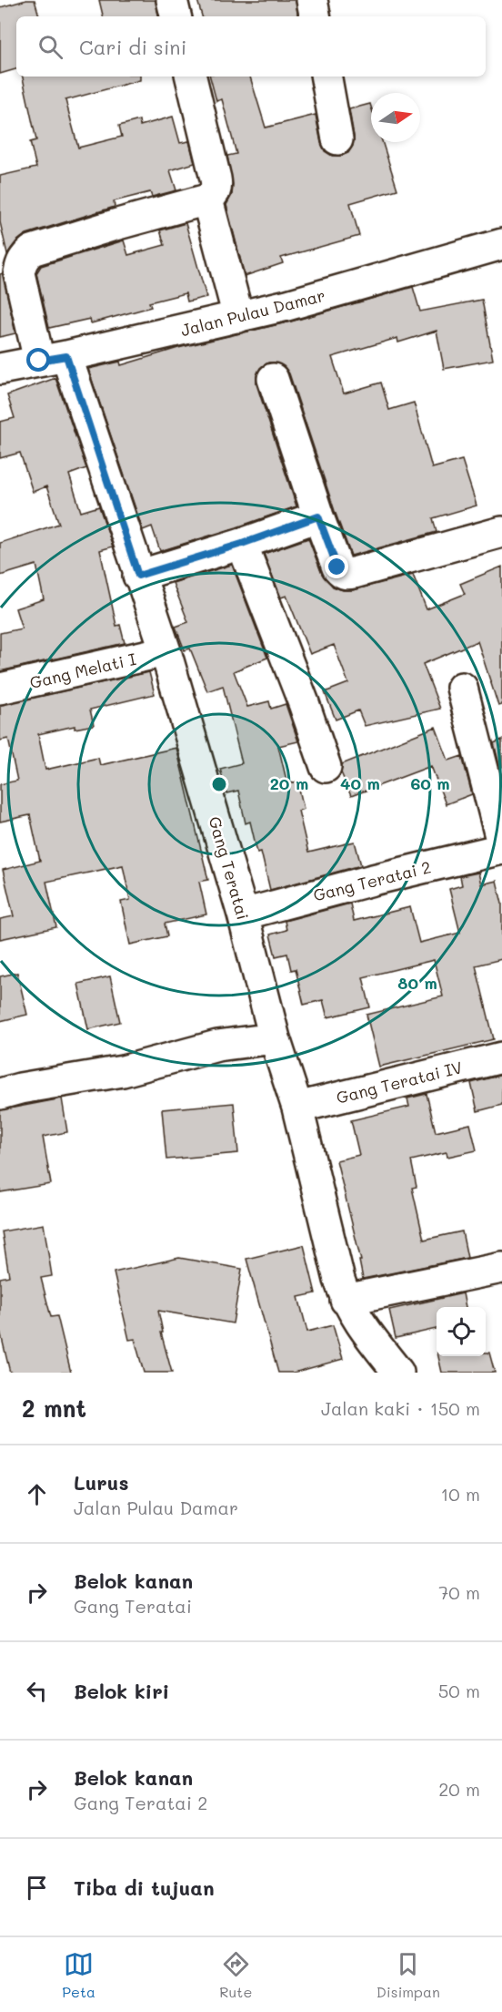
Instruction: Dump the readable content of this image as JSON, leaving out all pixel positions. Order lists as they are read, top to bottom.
{
  "streets": {
    "street": [
      "Jalan Pulau Damar",
      "Gang Melati I",
      "Gang Teratai",
      "Gang Teratai 2",
      "Gang Teratai IV"
    ]
  },
  "crossings": [
    ["Jalan Pulau Damar", "Gang Teratai"],
    ["Gang Melati I", "Gang Teratai"],
    ["Gang Teratai", "Gang Teratai 2"],
    ["Gang Teratai", "Gang Teratai IV"]
  ],
  "north": "right",
  "page": {
    "search": "Cari di sini",
    "heading": ["2 mnt", "Jalan kaki · 150 m"],
    "list": [
      ["Lurus", "Jalan Pulau Damar", "10 m"],
      ["Belok kanan", "Gang Teratai", "70 m"],
      ["Belok kiri", "50 m"],
      ["Belok kanan", "Gang Teratai 2", "20 m"],
      "Tiba di tujuan"
    ],
    "nav": ["Peta", "Rute", "Disimpan"]
  },
  "rings": [
    "20 m",
    "40 m",
    "60 m",
    "80 m"
  ]
}
